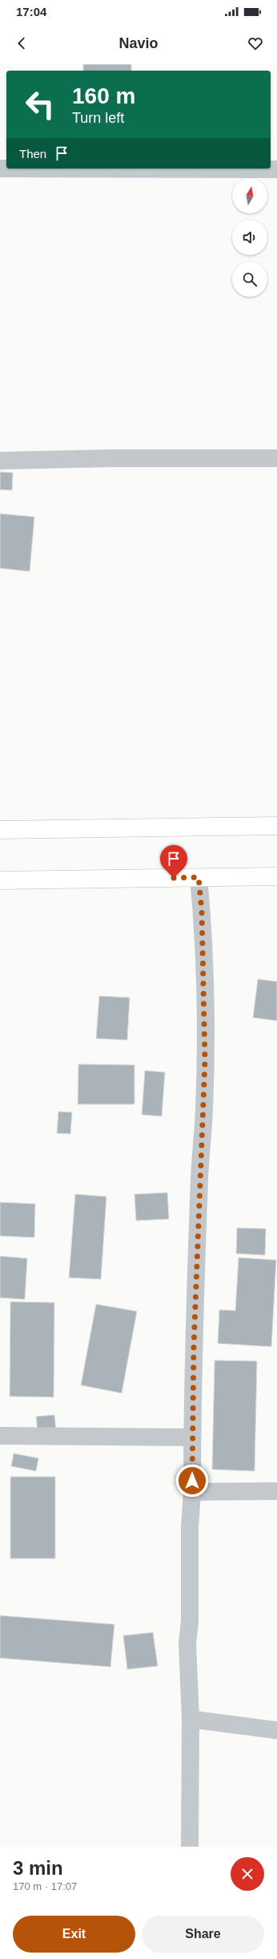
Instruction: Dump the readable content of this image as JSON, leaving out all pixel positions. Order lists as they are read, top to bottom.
{
  "north": "top",
  "page": {
    "status": "17:04",
    "header": "Navio",
    "turn": ["160 m", "Turn left"],
    "then": "Then",
    "heading": ["3 min", "170 m · 17:07"],
    "buttons": ["Exit", "Share"]
  }
}
